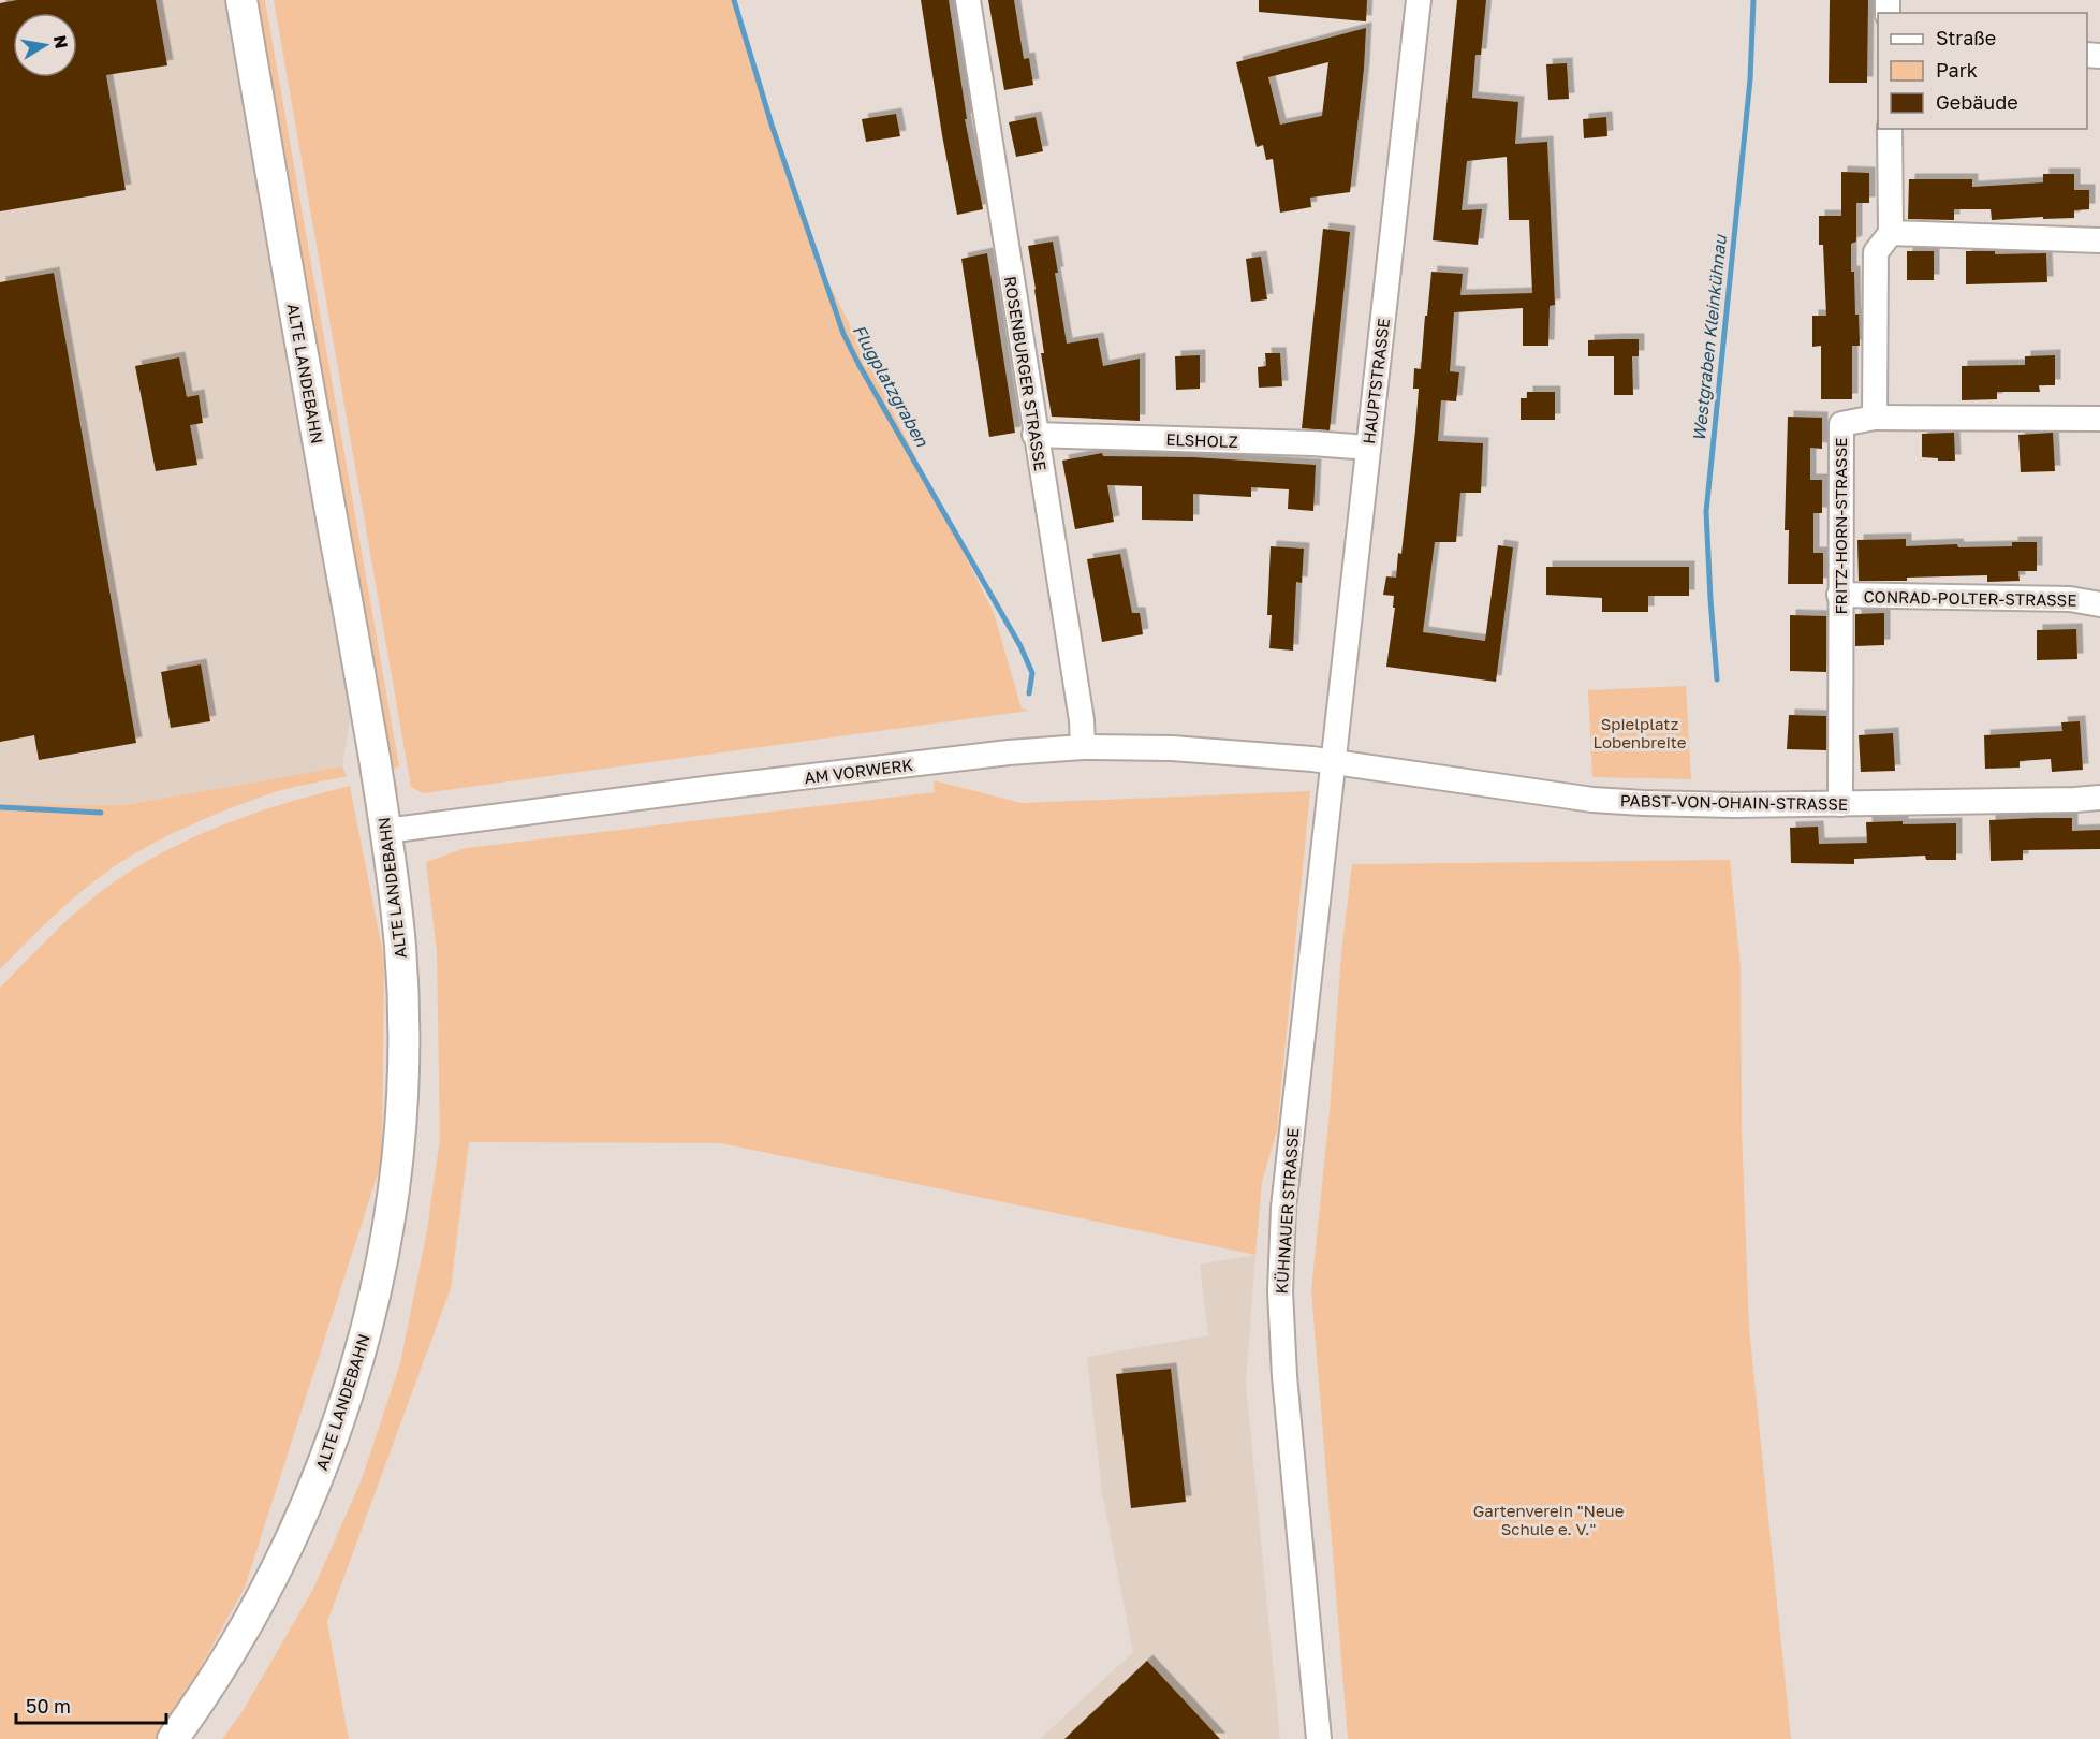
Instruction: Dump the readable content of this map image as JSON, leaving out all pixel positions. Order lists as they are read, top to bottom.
{
  "streets": {
    "main road": ["ALTE LANDEBAHN"],
    "street": [
      "ROSENBURGER STRASSE",
      "HAUPTSTRASSE",
      "ELSHOLZ",
      "FRITZ-HORN-STRASSE",
      "CONRAD-POLTER-STRASSE",
      "AM VORWERK",
      "PABST-VON-OHAIN-STRASSE",
      "KÜHNAUER STRASSE"
    ]
  },
  "crossings": [
    ["ALTE LANDEBAHN", "AM VORWERK"],
    ["ROSENBURGER STRASSE", "ELSHOLZ"],
    ["ROSENBURGER STRASSE", "AM VORWERK"],
    ["HAUPTSTRASSE", "ELSHOLZ"],
    ["HAUPTSTRASSE", "AM VORWERK"],
    ["HAUPTSTRASSE", "PABST-VON-OHAIN-STRASSE"],
    ["HAUPTSTRASSE", "KÜHNAUER STRASSE"],
    ["FRITZ-HORN-STRASSE", "CONRAD-POLTER-STRASSE"],
    ["FRITZ-HORN-STRASSE", "PABST-VON-OHAIN-STRASSE"],
    ["AM VORWERK", "PABST-VON-OHAIN-STRASSE"],
    ["AM VORWERK", "KÜHNAUER STRASSE"],
    ["PABST-VON-OHAIN-STRASSE", "KÜHNAUER STRASSE"]
  ],
  "water": ["Westgraben Kleinkühnau", "Flugplatzgraben"],
  "parks": ["Spielplatz Lobenbreite", "Gartenverein \"Neue Schule e. V.\""],
  "legend": ["Straße", "Park", "Gebäude"],
  "scale_bar": "50 m",
  "north": "right"
}
